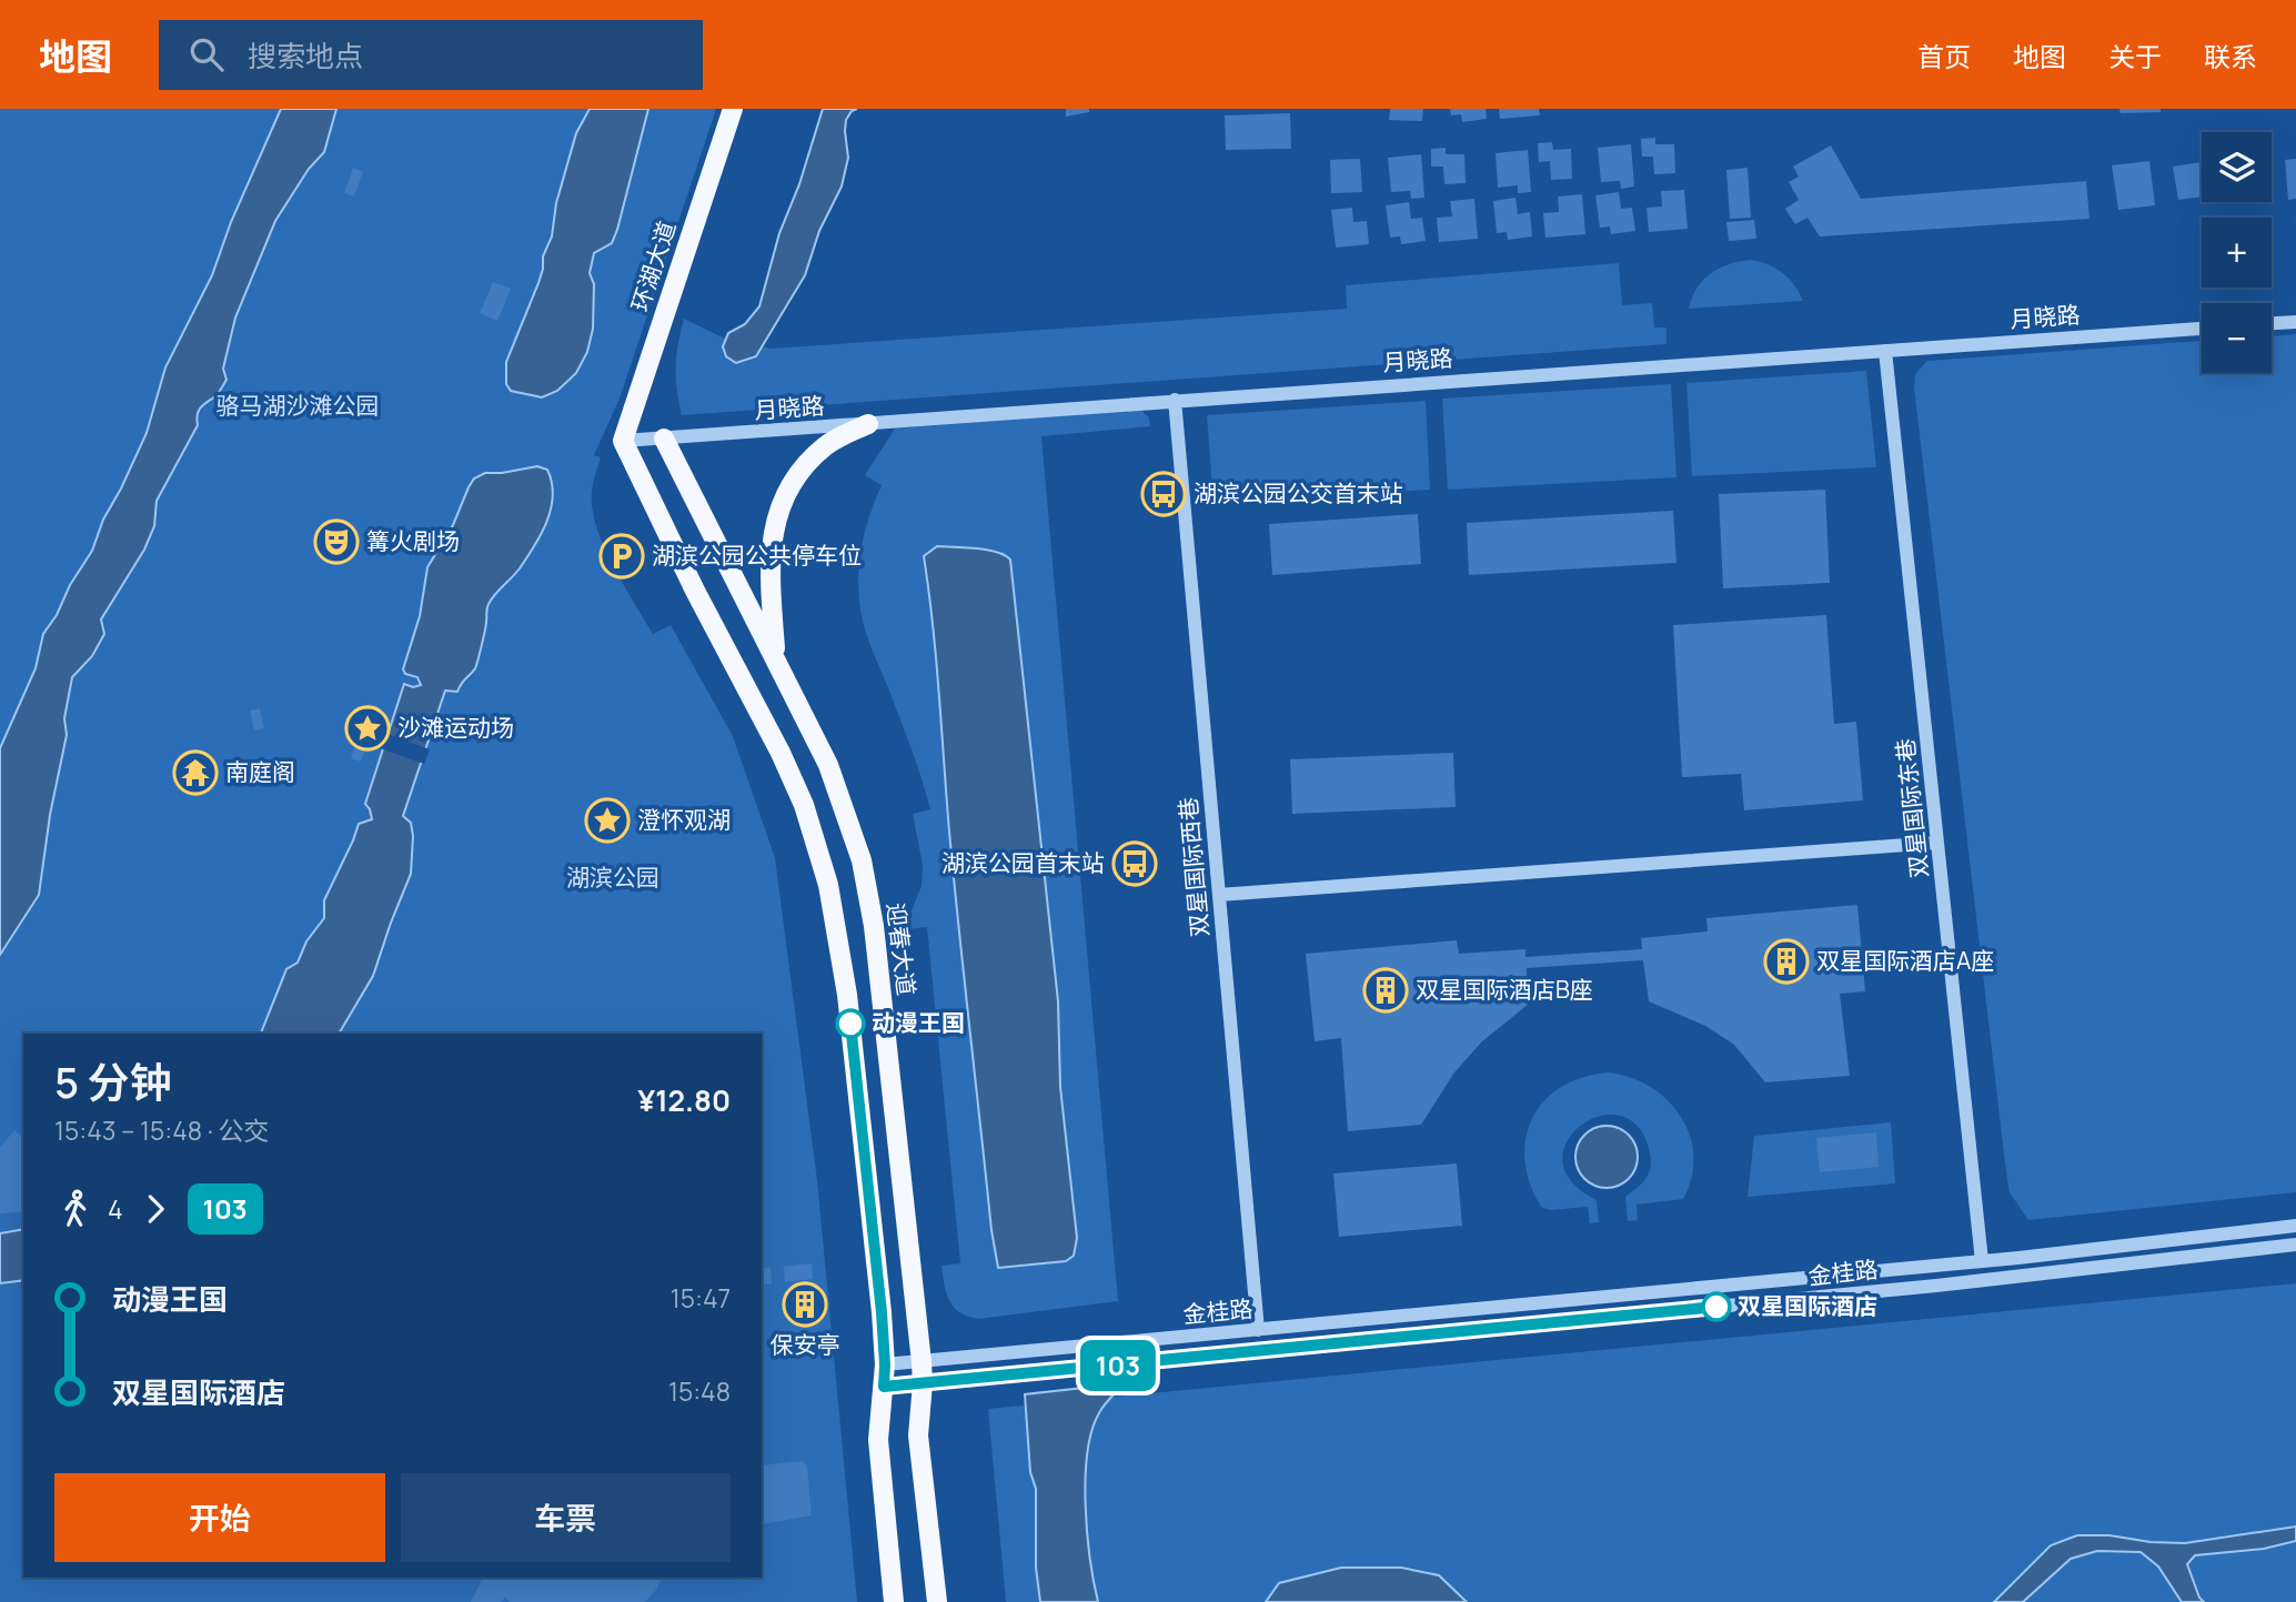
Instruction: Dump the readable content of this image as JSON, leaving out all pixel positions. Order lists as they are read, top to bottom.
{
  "streets": {
    "main road": ["环湖大道", "迎春大道"],
    "street": [
      "月晓路",
      "双星国际东巷",
      "双星国际西巷",
      "金桂路"
    ]
  },
  "crossings": [
    ["环湖大道", "月晓路"],
    ["月晓路", "双星国际东巷"],
    ["月晓路", "双星国际西巷"],
    ["月晓路", "迎春大道"],
    ["双星国际东巷", "金桂路"],
    ["双星国际西巷", "金桂路"],
    ["迎春大道", "金桂路"]
  ],
  "parks": ["骆马湖沙滩公园", "湖滨公园"],
  "places": {
    "bus stop": ["湖滨公园公交首末站", "湖滨公园首末站"],
    "theatre": ["篝火剧场"],
    "parking": ["湖滨公园公共停车位"],
    "place": ["沙滩运动场", "澄怀观湖"],
    "temple": ["南庭阁"],
    "building": ["双星国际酒店A座", "双星国际酒店B座", "保安亭"],
    "other": ["动漫王国", "双星国际酒店"]
  },
  "lines": ["bus line 103"],
  "page": {
    "header": "地图",
    "search": "搜索地点",
    "nav": [
      "首页",
      "地图",
      "关于",
      "联系"
    ],
    "on_map": "103",
    "map_buttons": ["+", "−"],
    "heading": ["5 分钟", "15:43 – 15:48 · 公交", "¥12.80"],
    "legs": ["4", "103"],
    "list": [
      {
        "name": "动漫王国",
        "value": "15:47"
      },
      {
        "name": "双星国际酒店",
        "value": "15:48"
      }
    ],
    "buttons": ["开始", "车票"]
  }
}
